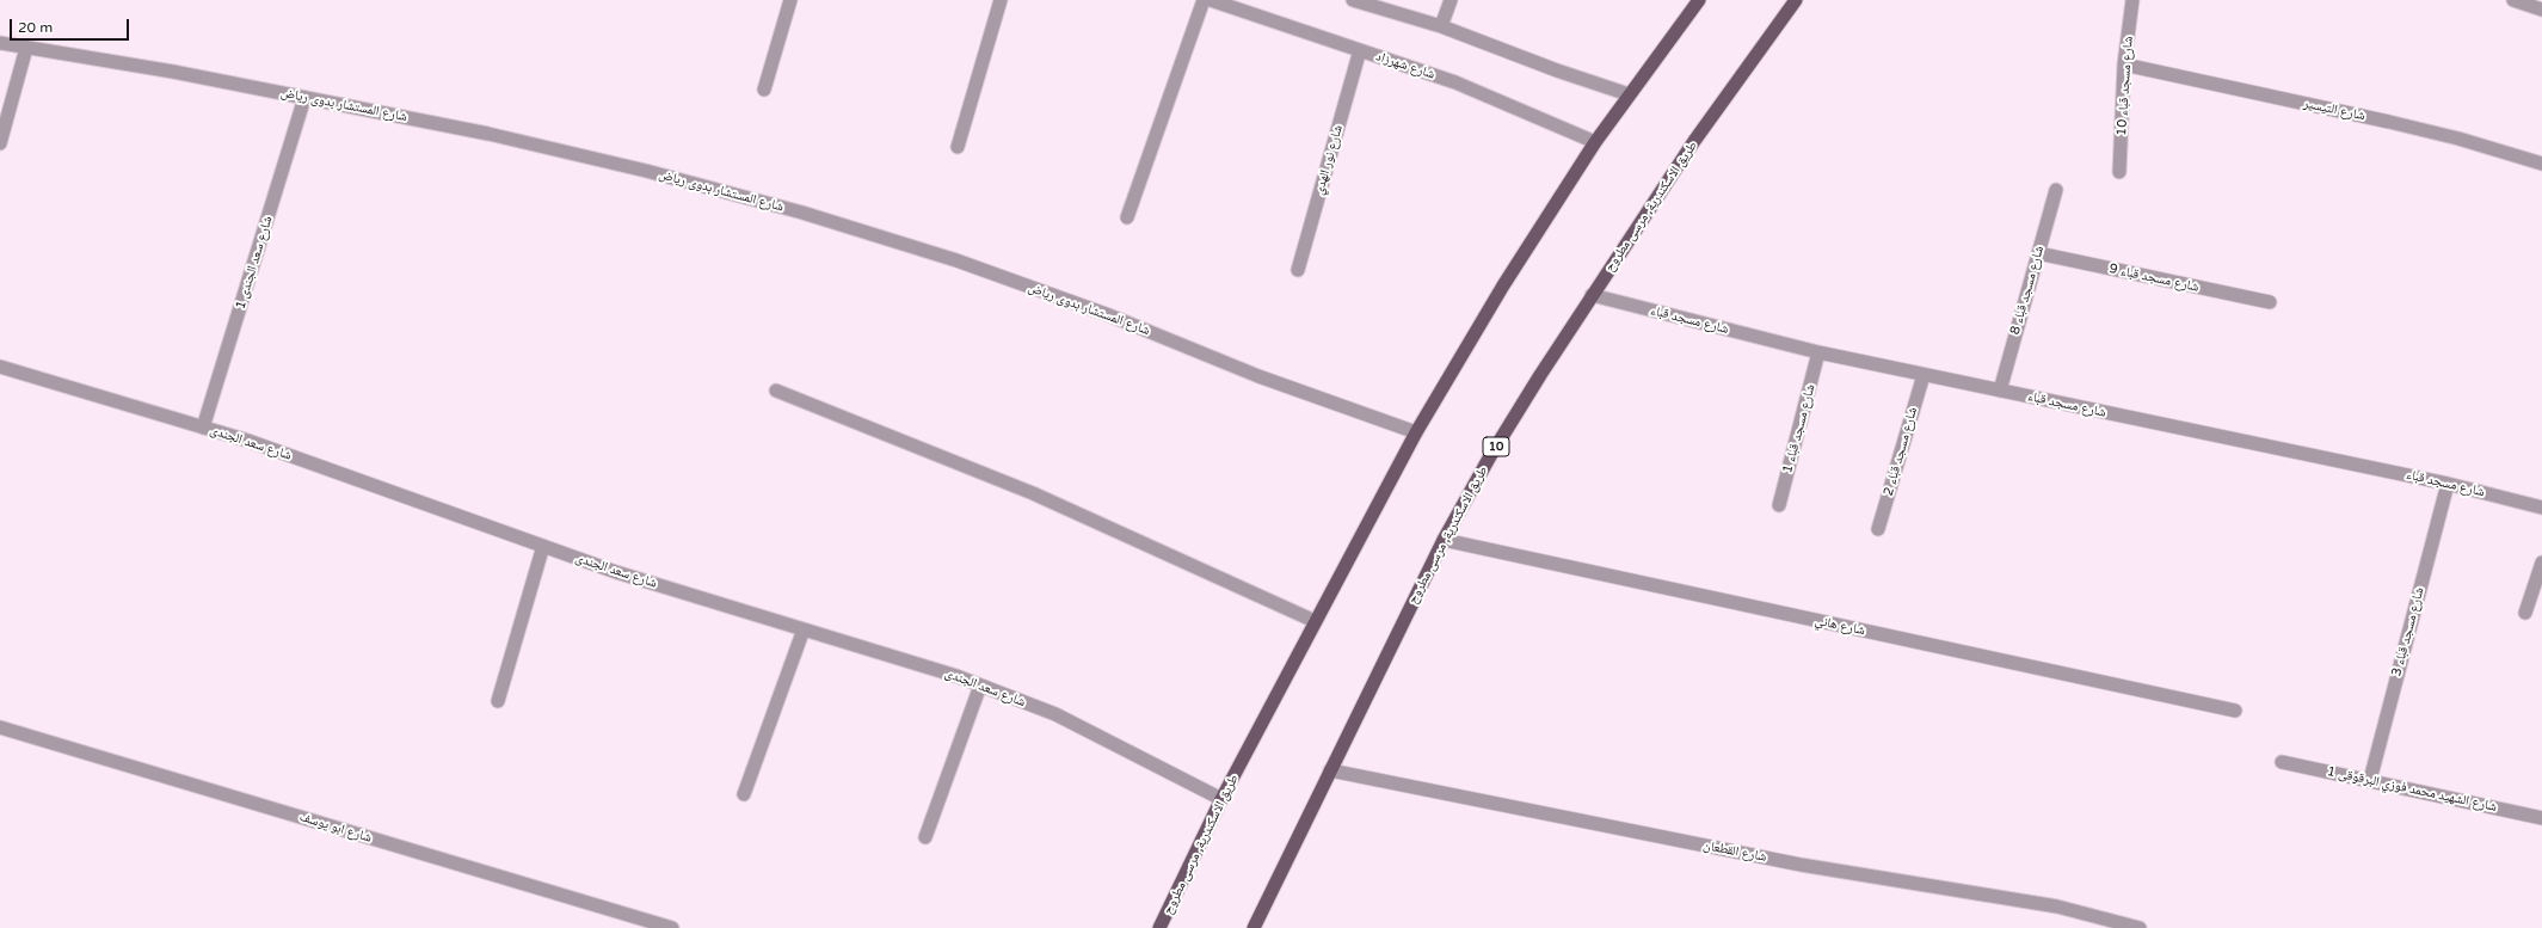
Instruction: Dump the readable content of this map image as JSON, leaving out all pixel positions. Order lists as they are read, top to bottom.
{
  "streets": {
    "main road": ["طريق الاسكندرية, مرسى مطروح", "10"],
    "street": [
      "شارع شهرزاد",
      "شارع مسجد قباء 10",
      "شارع المستشار بدوى رياض",
      "شارع التيسير",
      "شارع نور الهدي",
      "شارع سعد الجندى 1",
      "شارع مسجد قباء 9",
      "شارع مسجد قباء 8",
      "شارع مسجد قباء",
      "شارع مسجد قباء 1",
      "شارع سعد الجندى",
      "شارع مسجد قباء 2",
      "شارع هاني",
      "شارع مسجد قباء 3",
      "شارع الشهيد محمد فوزي البرقوقى 1",
      "شارع ابو يوسف",
      "شارع القطعان"
    ]
  },
  "crossings": [
    ["شارع شهرزاد", "شارع نور الهدي"],
    ["شارع شهرزاد", "طريق الاسكندرية, مرسى مطروح"],
    ["شارع مسجد قباء 10", "شارع التيسير"],
    ["شارع المستشار بدوى رياض", "طريق الاسكندرية, مرسى مطروح"],
    ["شارع المستشار بدوى رياض", "شارع سعد الجندى 1"],
    ["طريق الاسكندرية, مرسى مطروح", "شارع مسجد قباء"],
    ["طريق الاسكندرية, مرسى مطروح", "شارع سعد الجندى"],
    ["طريق الاسكندرية, مرسى مطروح", "شارع هاني"],
    ["طريق الاسكندرية, مرسى مطروح", "شارع القطعان"],
    ["شارع سعد الجندى 1", "شارع سعد الجندى"],
    ["شارع مسجد قباء 9", "شارع مسجد قباء 8"],
    ["شارع مسجد قباء 8", "شارع مسجد قباء"],
    ["شارع مسجد قباء", "شارع مسجد قباء 1"],
    ["شارع مسجد قباء", "شارع مسجد قباء 2"],
    ["شارع مسجد قباء", "شارع مسجد قباء 3"],
    ["شارع مسجد قباء 3", "شارع الشهيد محمد فوزي البرقوقى 1"]
  ],
  "scale_bar": "20 m"
}
